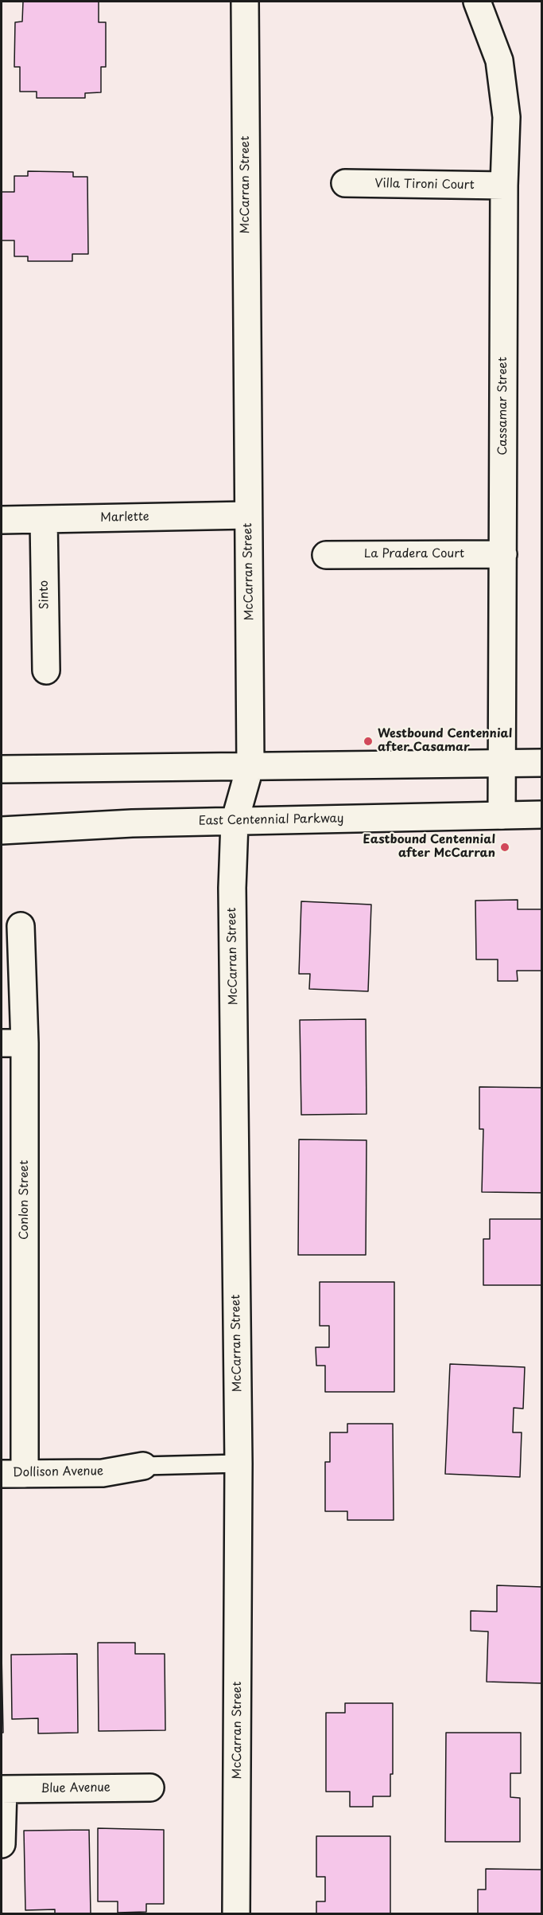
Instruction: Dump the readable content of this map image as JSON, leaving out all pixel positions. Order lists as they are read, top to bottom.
{
  "streets": {
    "street": [
      "McCarran Street",
      "Villa Tironi Court",
      "Cassamar Street",
      "Marlette",
      "La Pradera Court",
      "Sinto",
      "East Centennial Parkway",
      "Conlon Street",
      "Dollison Avenue",
      "Blue Avenue"
    ]
  },
  "crossings": [
    ["McCarran Street", "Marlette"],
    ["McCarran Street", "East Centennial Parkway"],
    ["Villa Tironi Court", "Cassamar Street"],
    ["Cassamar Street", "La Pradera Court"],
    ["Cassamar Street", "East Centennial Parkway"],
    ["Marlette", "Sinto"],
    ["Conlon Street", "Dollison Avenue"]
  ],
  "places": ["Westbound Centennial after Casamar", "Eastbound Centennial after McCarran"]
}
